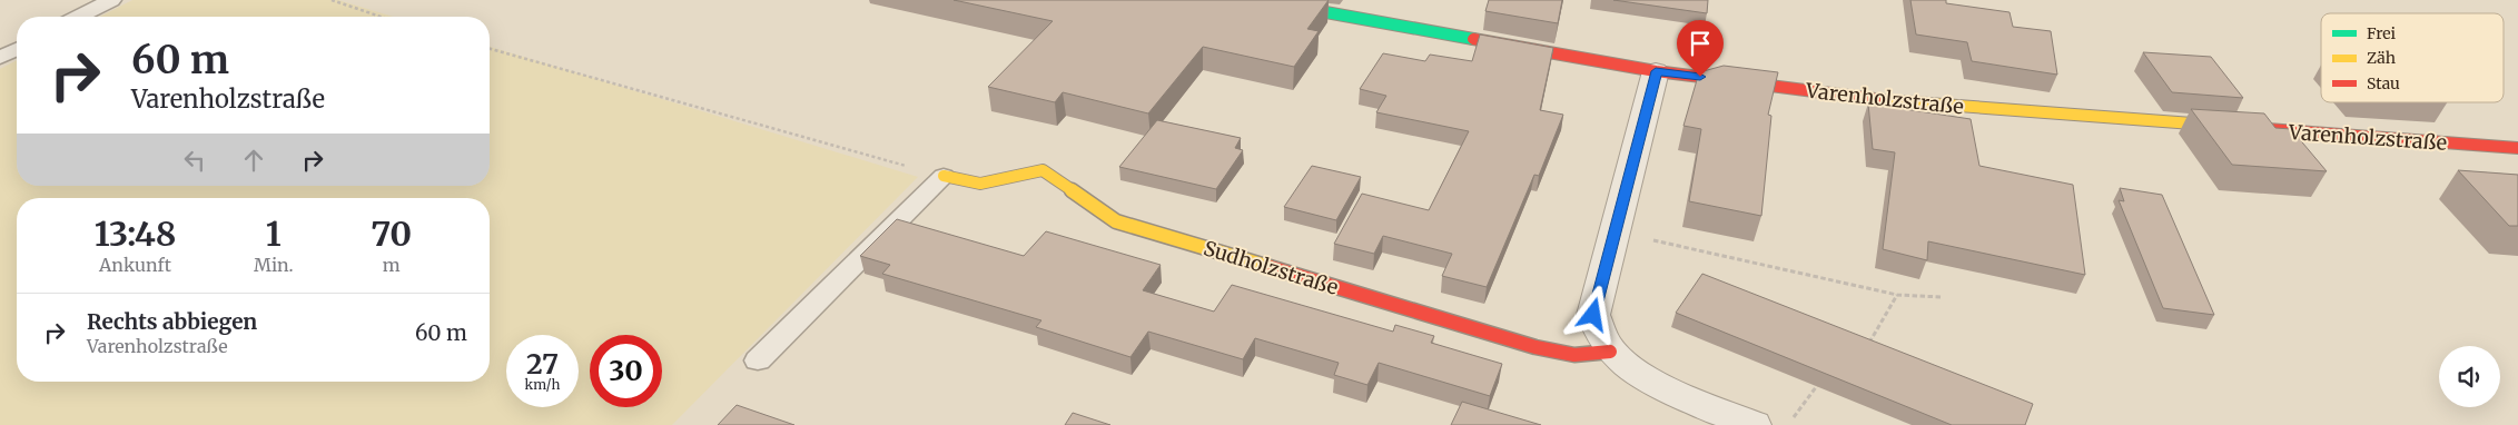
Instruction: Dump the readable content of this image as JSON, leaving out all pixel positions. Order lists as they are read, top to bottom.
{
  "streets": {
    "street": ["Varenholzstraße", "Sudholzstraße"]
  },
  "legend": ["Frei", "Zäh", "Stau"],
  "page": {
    "turn": ["60 m", "Varenholzstraße"],
    "eta": [
      "13:48",
      "Ankunft",
      "1",
      "Min.",
      "70",
      "m"
    ],
    "list": [
      {
        "name": "Rechts abbiegen",
        "note": "Varenholzstraße",
        "value": "60 m"
      }
    ],
    "speed": "27 km/h",
    "limit": "30"
  }
}
